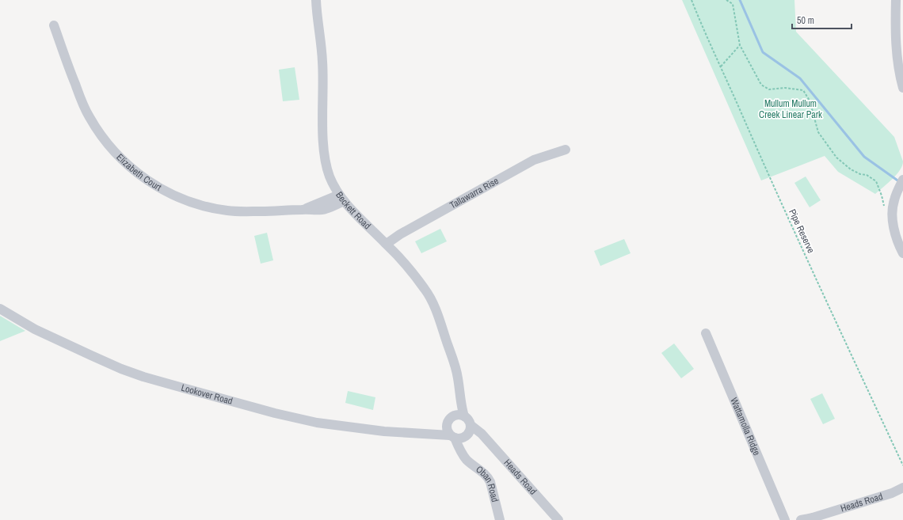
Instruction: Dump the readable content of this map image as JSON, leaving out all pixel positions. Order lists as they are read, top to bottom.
{
  "streets": {
    "street": [
      "Elizabeth Court",
      "Tallawarra Rise",
      "Beckett Road",
      "Lookover Road",
      "Wattamolla Ridge",
      "Heads Road",
      "Oban Road"
    ],
    "path": ["Pipe Reserve"]
  },
  "crossings": [
    ["Elizabeth Court", "Beckett Road"],
    ["Tallawarra Rise", "Beckett Road"],
    ["Beckett Road", "Lookover Road"],
    ["Beckett Road", "Heads Road"],
    ["Beckett Road", "Oban Road"],
    ["Lookover Road", "Heads Road"],
    ["Lookover Road", "Oban Road"],
    ["Heads Road", "Oban Road"]
  ],
  "parks": ["Mullum Mullum Creek Linear Park"],
  "scale_bar": "50 m"
}
